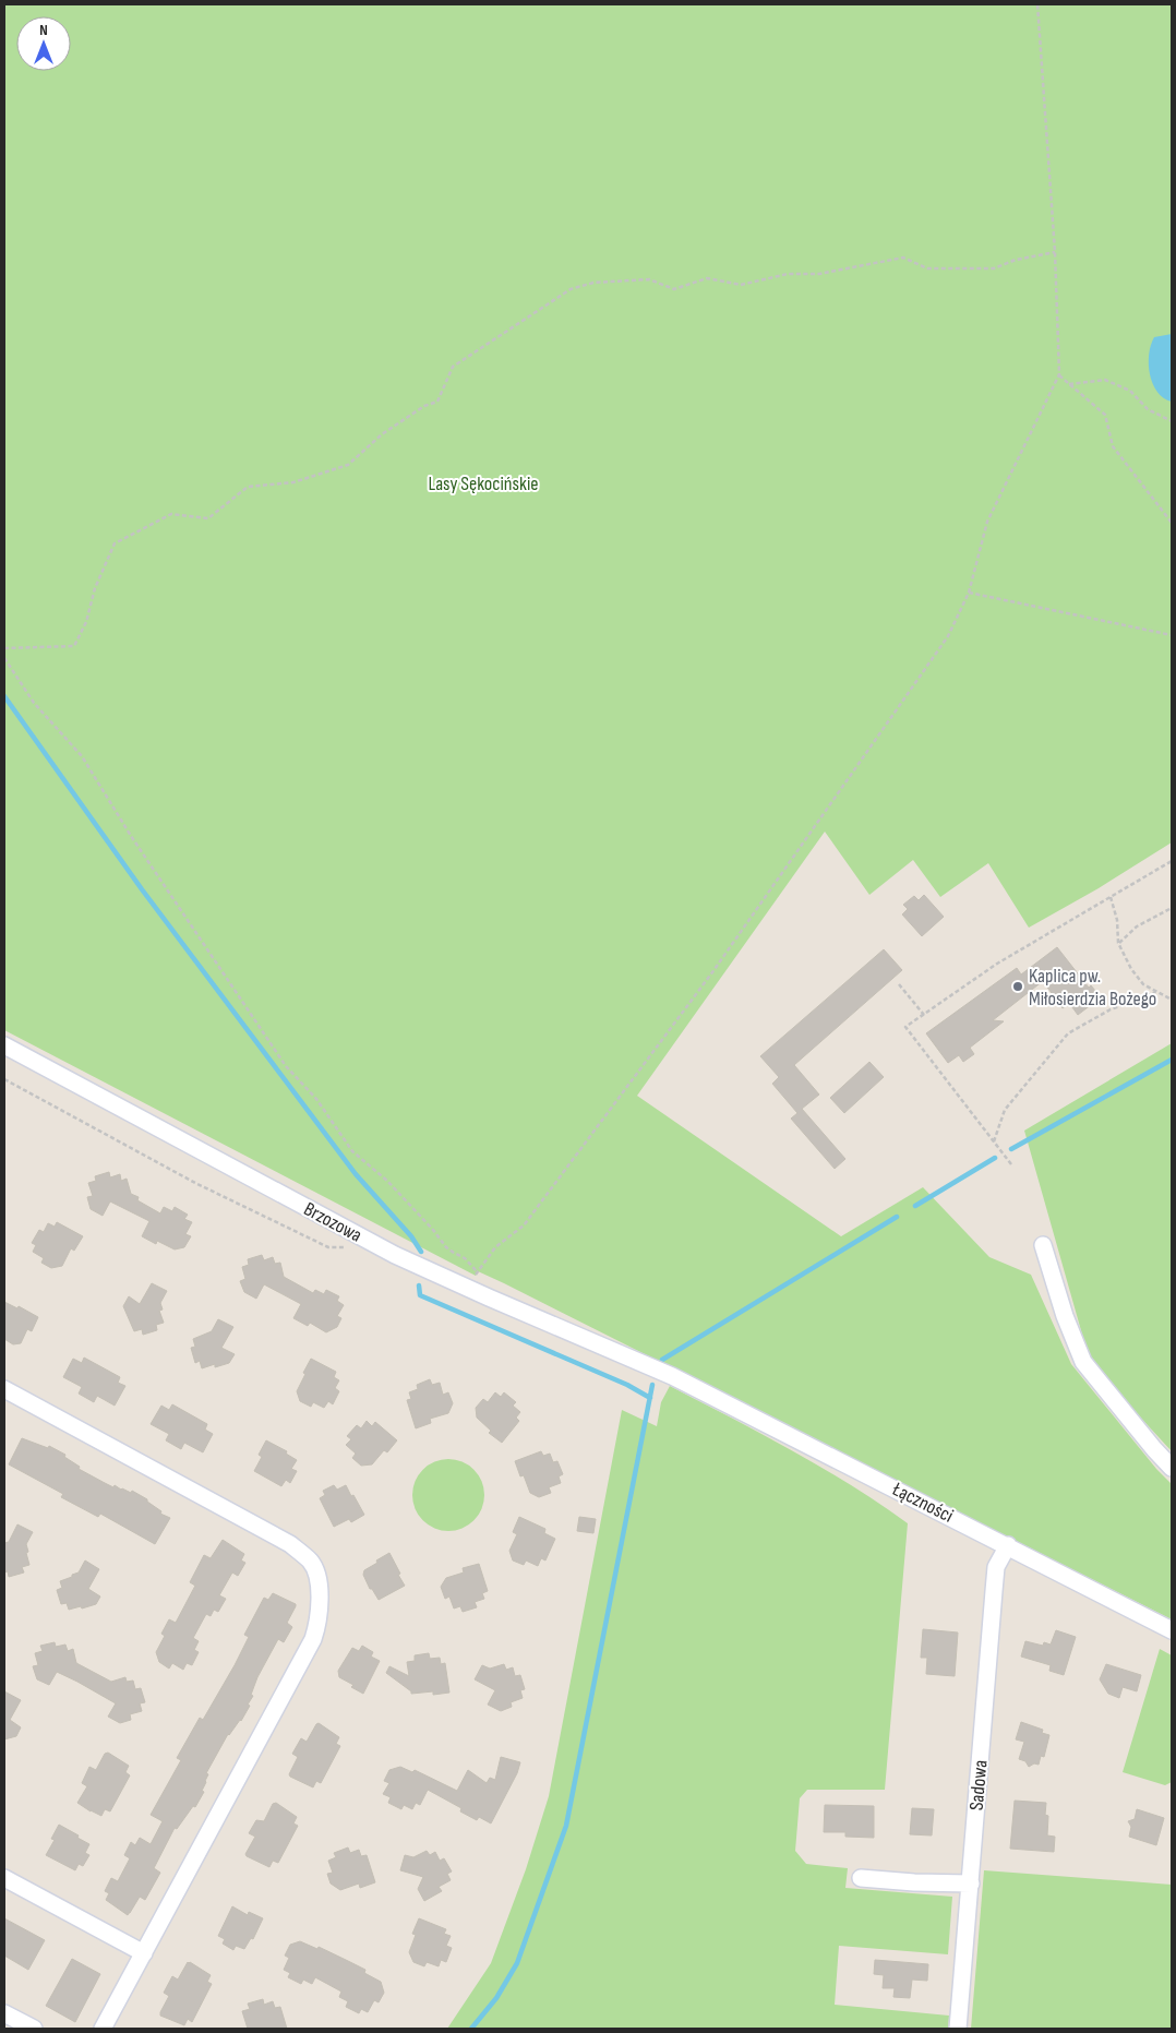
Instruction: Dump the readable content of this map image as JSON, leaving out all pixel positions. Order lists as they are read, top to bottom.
{
  "streets": {
    "street": ["Brzozowa", "Łączności", "Sadowa"]
  },
  "crossings": [
    ["Brzozowa", "Łączności"],
    ["Łączności", "Sadowa"]
  ],
  "parks": ["Lasy Sękocińskie"],
  "places": ["Kaplica pw. Miłosierdzia Bożego"],
  "north": "top"
}
